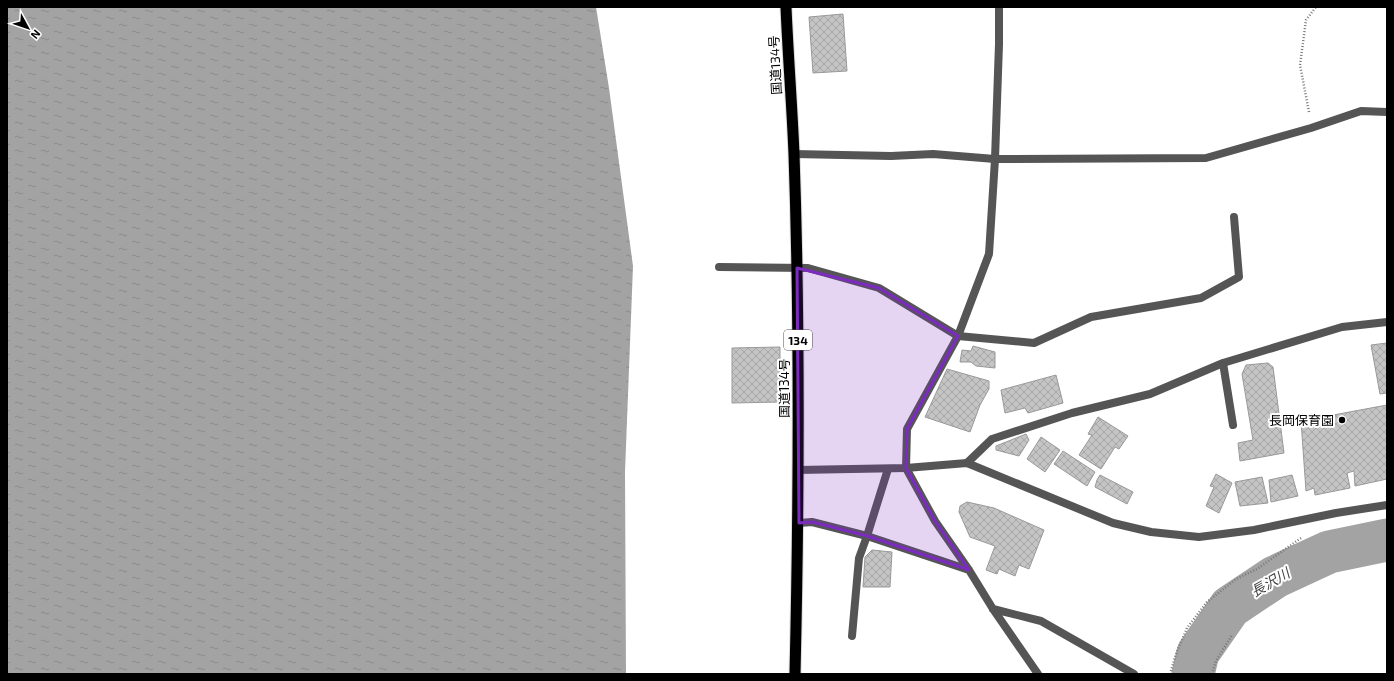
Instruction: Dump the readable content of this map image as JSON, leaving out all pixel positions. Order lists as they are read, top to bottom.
{
  "streets": {
    "highway": ["国道134号", "134"]
  },
  "water": ["長沢川"],
  "places": ["長岡保育園"],
  "north": "bottom right"
}
